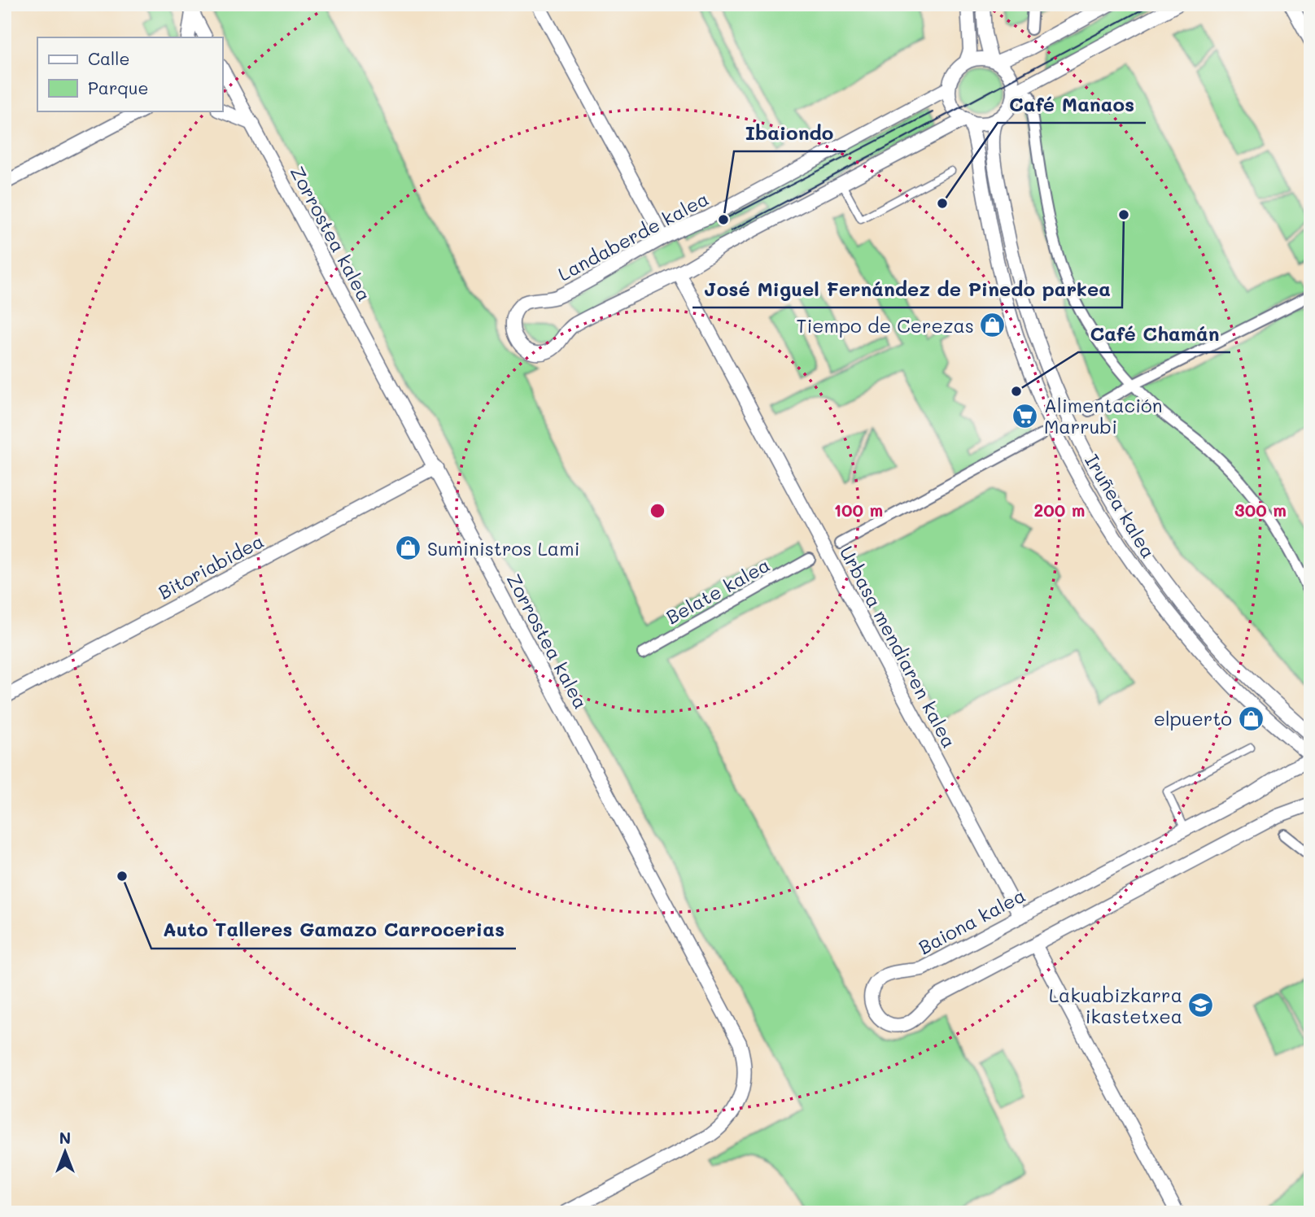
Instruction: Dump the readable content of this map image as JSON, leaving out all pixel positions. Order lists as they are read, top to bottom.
{
  "streets": {
    "street": [
      "Zorrostea kalea",
      "Landaberde kalea",
      "Iruñea kalea",
      "Bitoriabidea",
      "Belate kalea",
      "Urbasa mendiaren kalea",
      "Baiona kalea"
    ]
  },
  "crossings": [
    ["Zorrostea kalea", "Bitoriabidea"],
    ["Landaberde kalea", "Iruñea kalea"],
    ["Landaberde kalea", "Urbasa mendiaren kalea"],
    ["Iruñea kalea", "Baiona kalea"],
    ["Urbasa mendiaren kalea", "Baiona kalea"]
  ],
  "places": {
    "other": [
      "Café Manaos",
      "José Miguel Fernández de Pinedo parkea",
      "Ibaiondo",
      "Café Chamán",
      "Auto Talleres Gamazo Carrocerias"
    ],
    "shop": ["Tiempo de Cerezas", "Suministros Lami", "elpuerto"],
    "supermarket": ["Alimentación Marrubi"],
    "school or university": ["Lakuabizkarra ikastetxea"]
  },
  "legend": ["Calle", "Parque"],
  "north": "top",
  "rings": ["100 m", "200 m", "300 m"]
}
